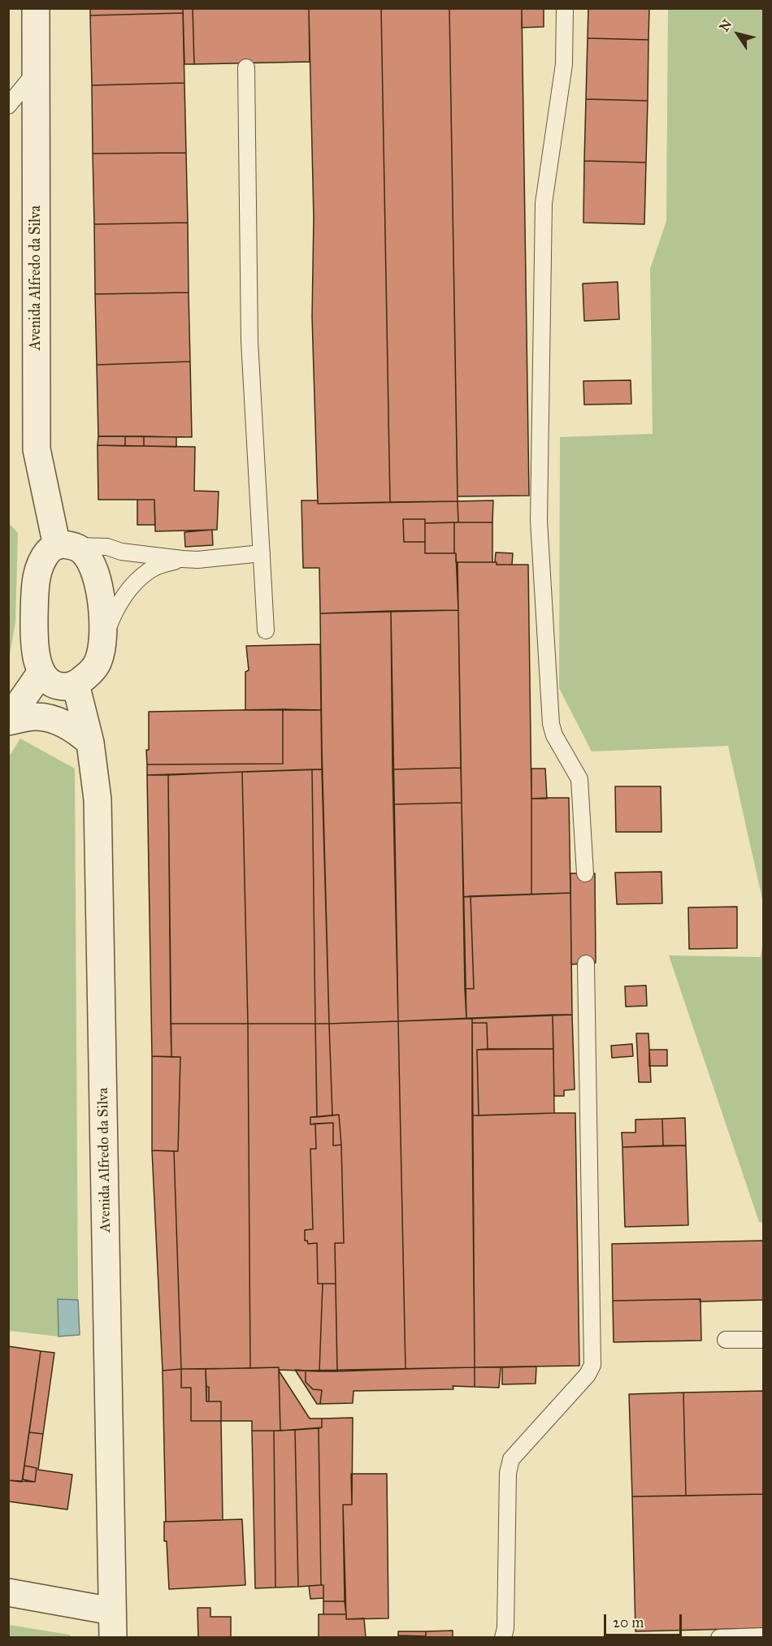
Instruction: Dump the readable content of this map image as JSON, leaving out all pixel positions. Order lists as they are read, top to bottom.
{
  "streets": {
    "street": ["Avenida Alfredo da Silva"]
  },
  "scale_bar": "20 m",
  "north": "top left"
}
